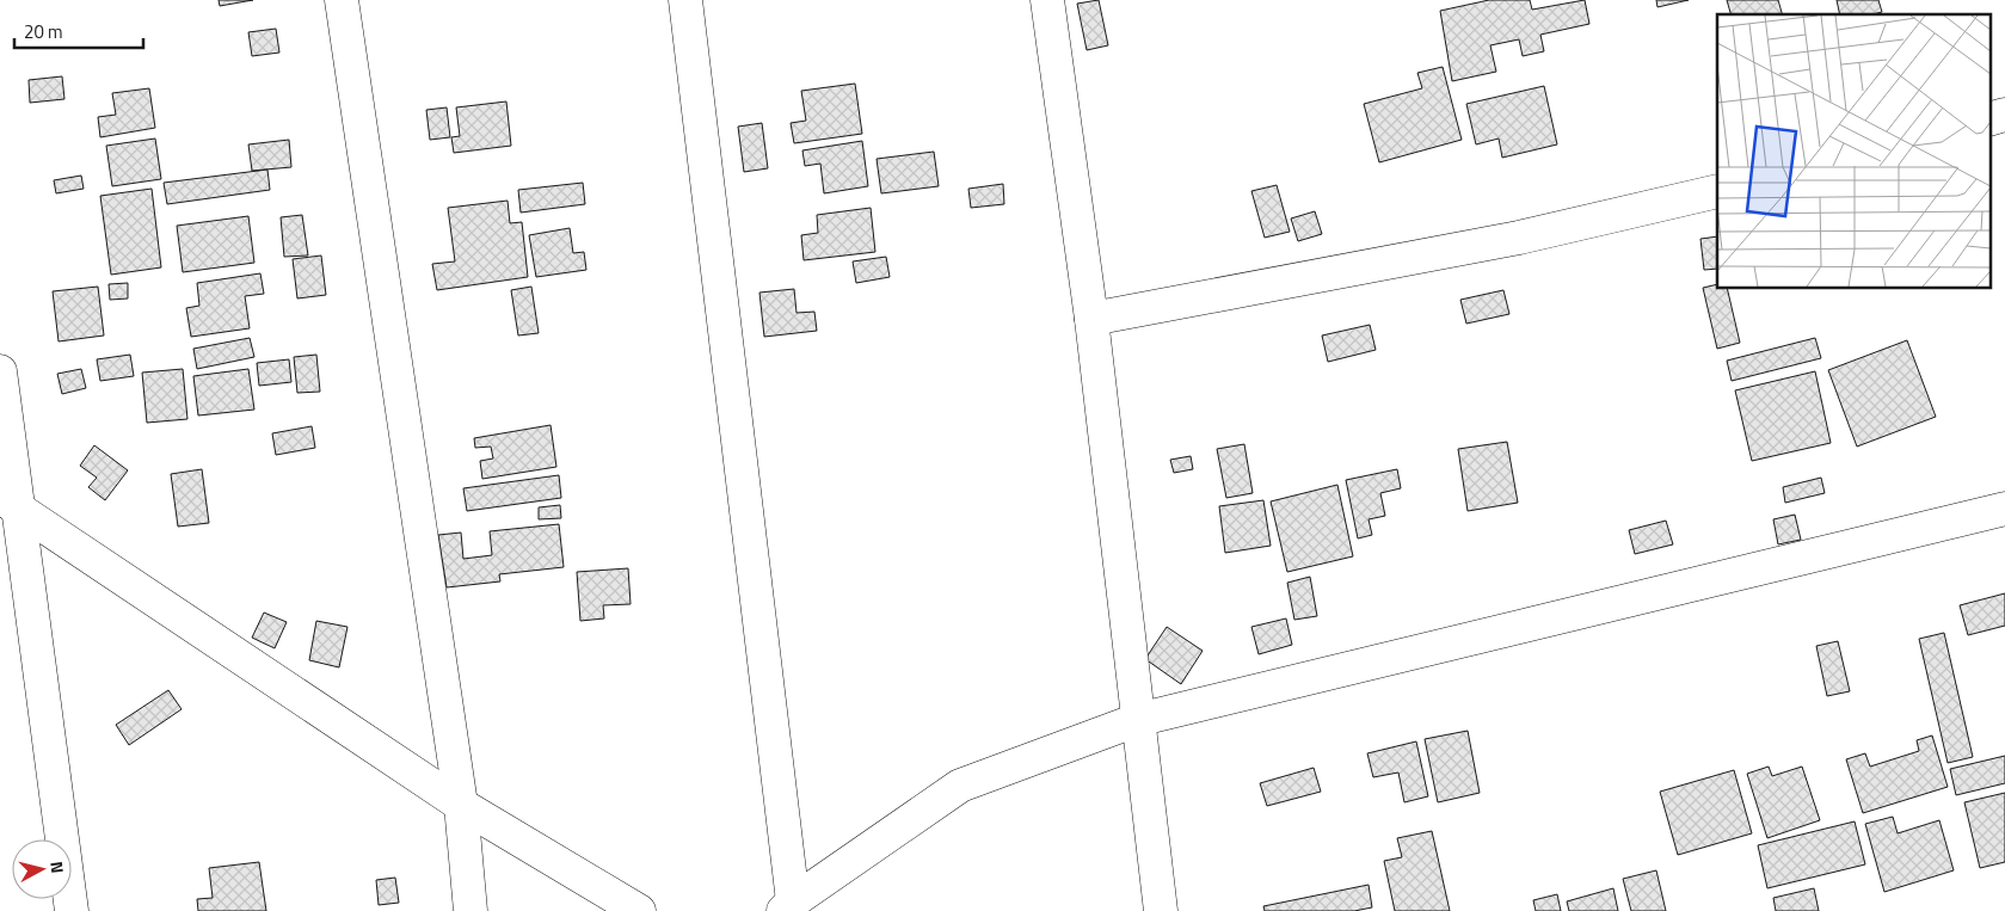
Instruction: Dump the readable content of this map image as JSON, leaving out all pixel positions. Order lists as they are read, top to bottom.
{
  "scale_bar": "20 m",
  "north": "right"
}
